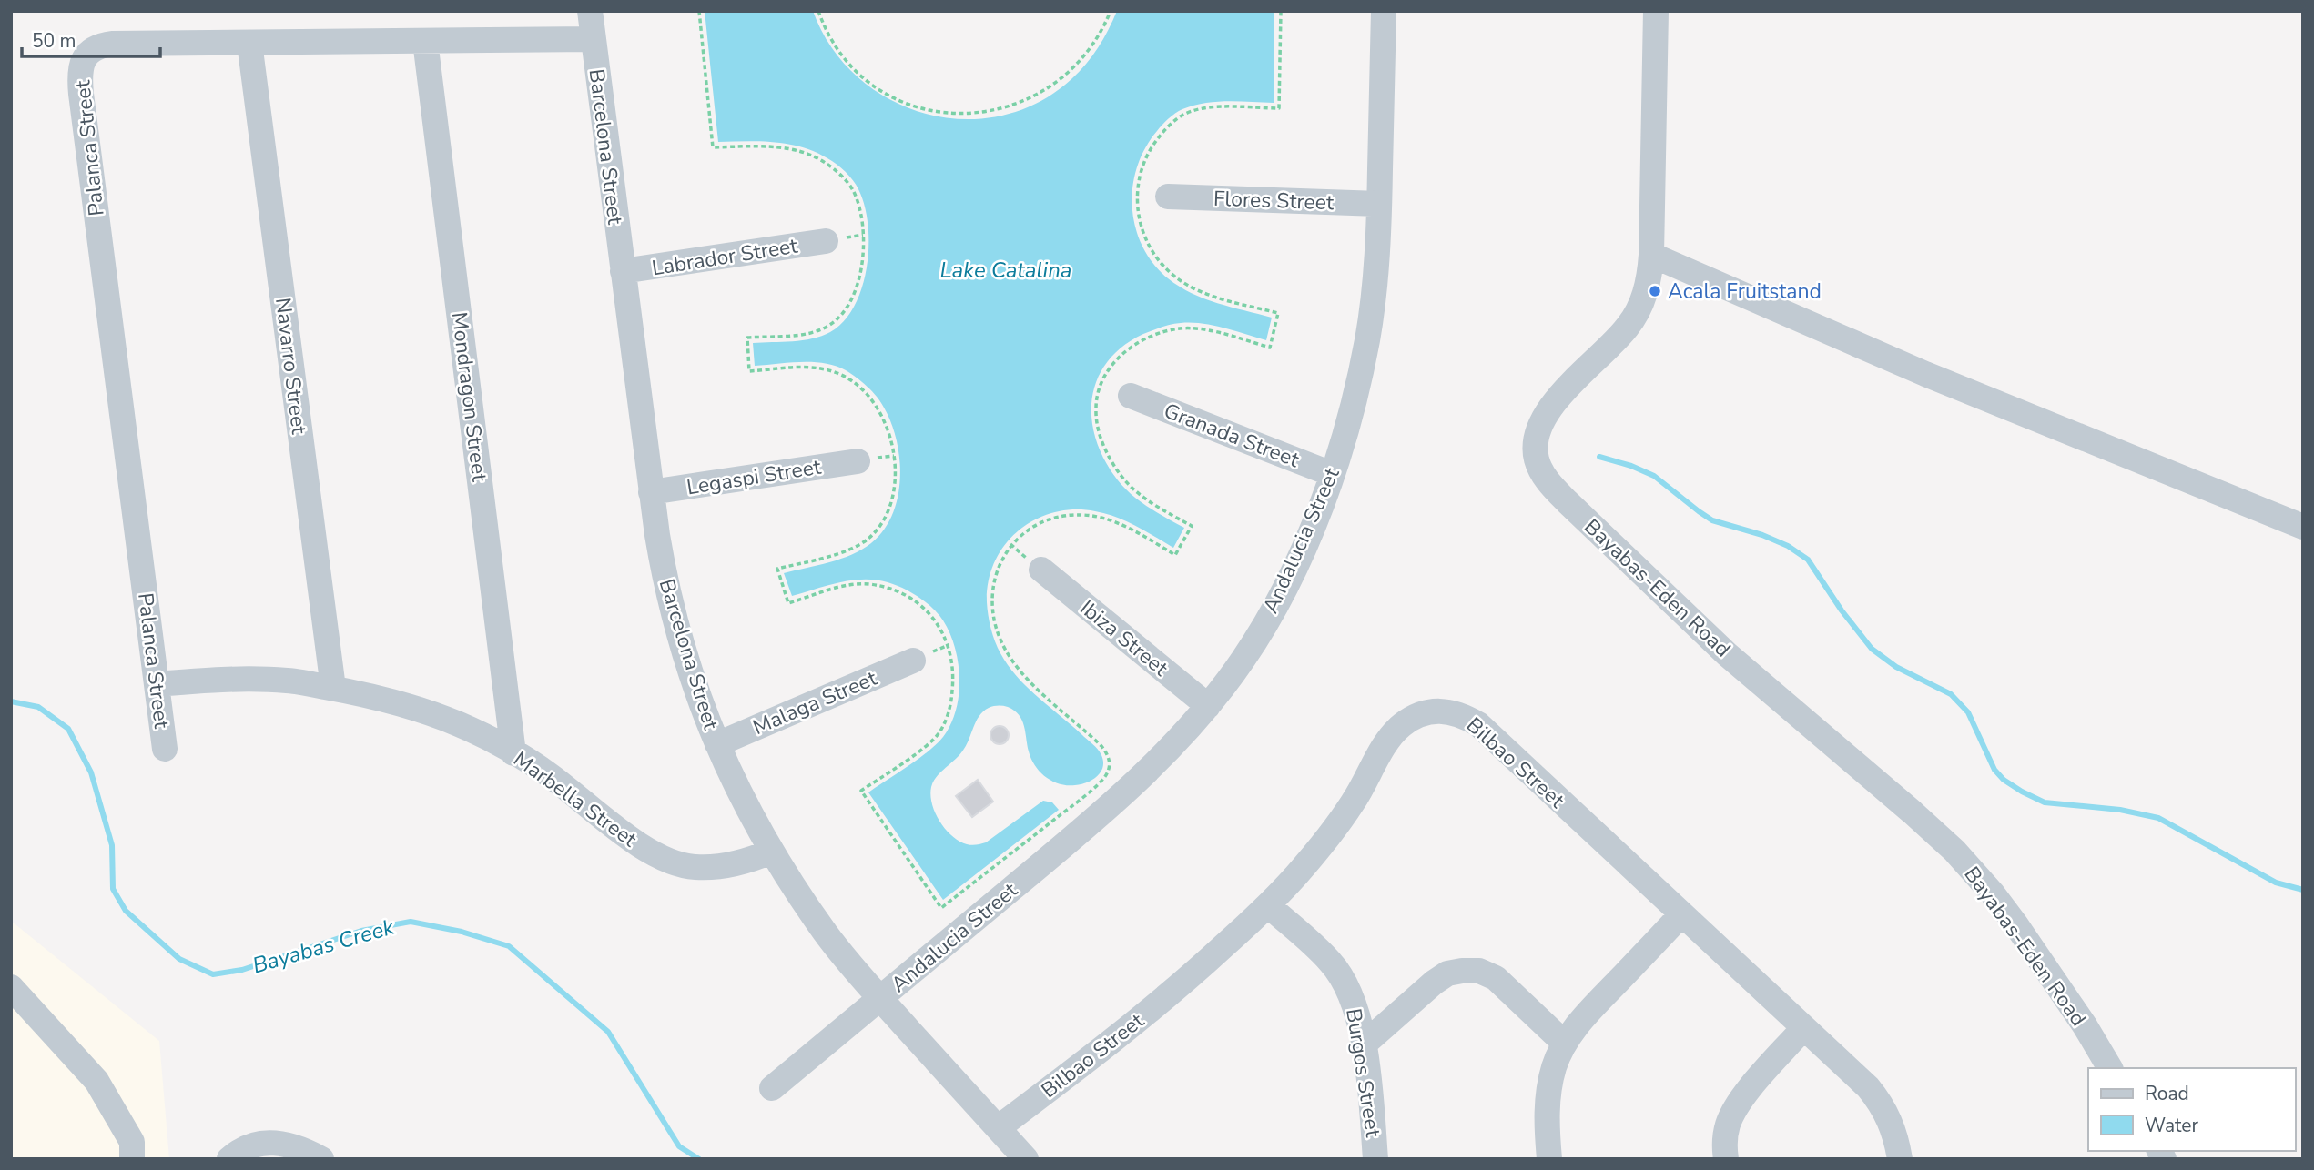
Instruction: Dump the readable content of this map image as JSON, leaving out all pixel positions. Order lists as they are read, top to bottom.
{
  "streets": {
    "street": [
      "Barcelona Street",
      "Palanca Street",
      "Flores Street",
      "Labrador Street",
      "Navarro Street",
      "Mondragon Street",
      "Granada Street",
      "Legaspi Street",
      "Andalucia Street",
      "Bayabas-Eden Road",
      "Ibiza Street",
      "Malaga Street",
      "Bilbao Street",
      "Marbella Street",
      "Burgos Street"
    ]
  },
  "crossings": [
    ["Barcelona Street", "Palanca Street"],
    ["Barcelona Street", "Labrador Street"],
    ["Barcelona Street", "Legaspi Street"],
    ["Barcelona Street", "Andalucia Street"],
    ["Barcelona Street", "Malaga Street"],
    ["Barcelona Street", "Bilbao Street"],
    ["Barcelona Street", "Marbella Street"],
    ["Palanca Street", "Navarro Street"],
    ["Palanca Street", "Mondragon Street"],
    ["Palanca Street", "Marbella Street"],
    ["Flores Street", "Andalucia Street"],
    ["Navarro Street", "Marbella Street"],
    ["Mondragon Street", "Marbella Street"],
    ["Granada Street", "Andalucia Street"],
    ["Andalucia Street", "Ibiza Street"],
    ["Bilbao Street", "Burgos Street"]
  ],
  "water": ["Lake Catalina", "Bayabas Creek"],
  "places": ["Acala Fruitstand"],
  "legend": ["Road", "Water"],
  "scale_bar": "50 m"
}
